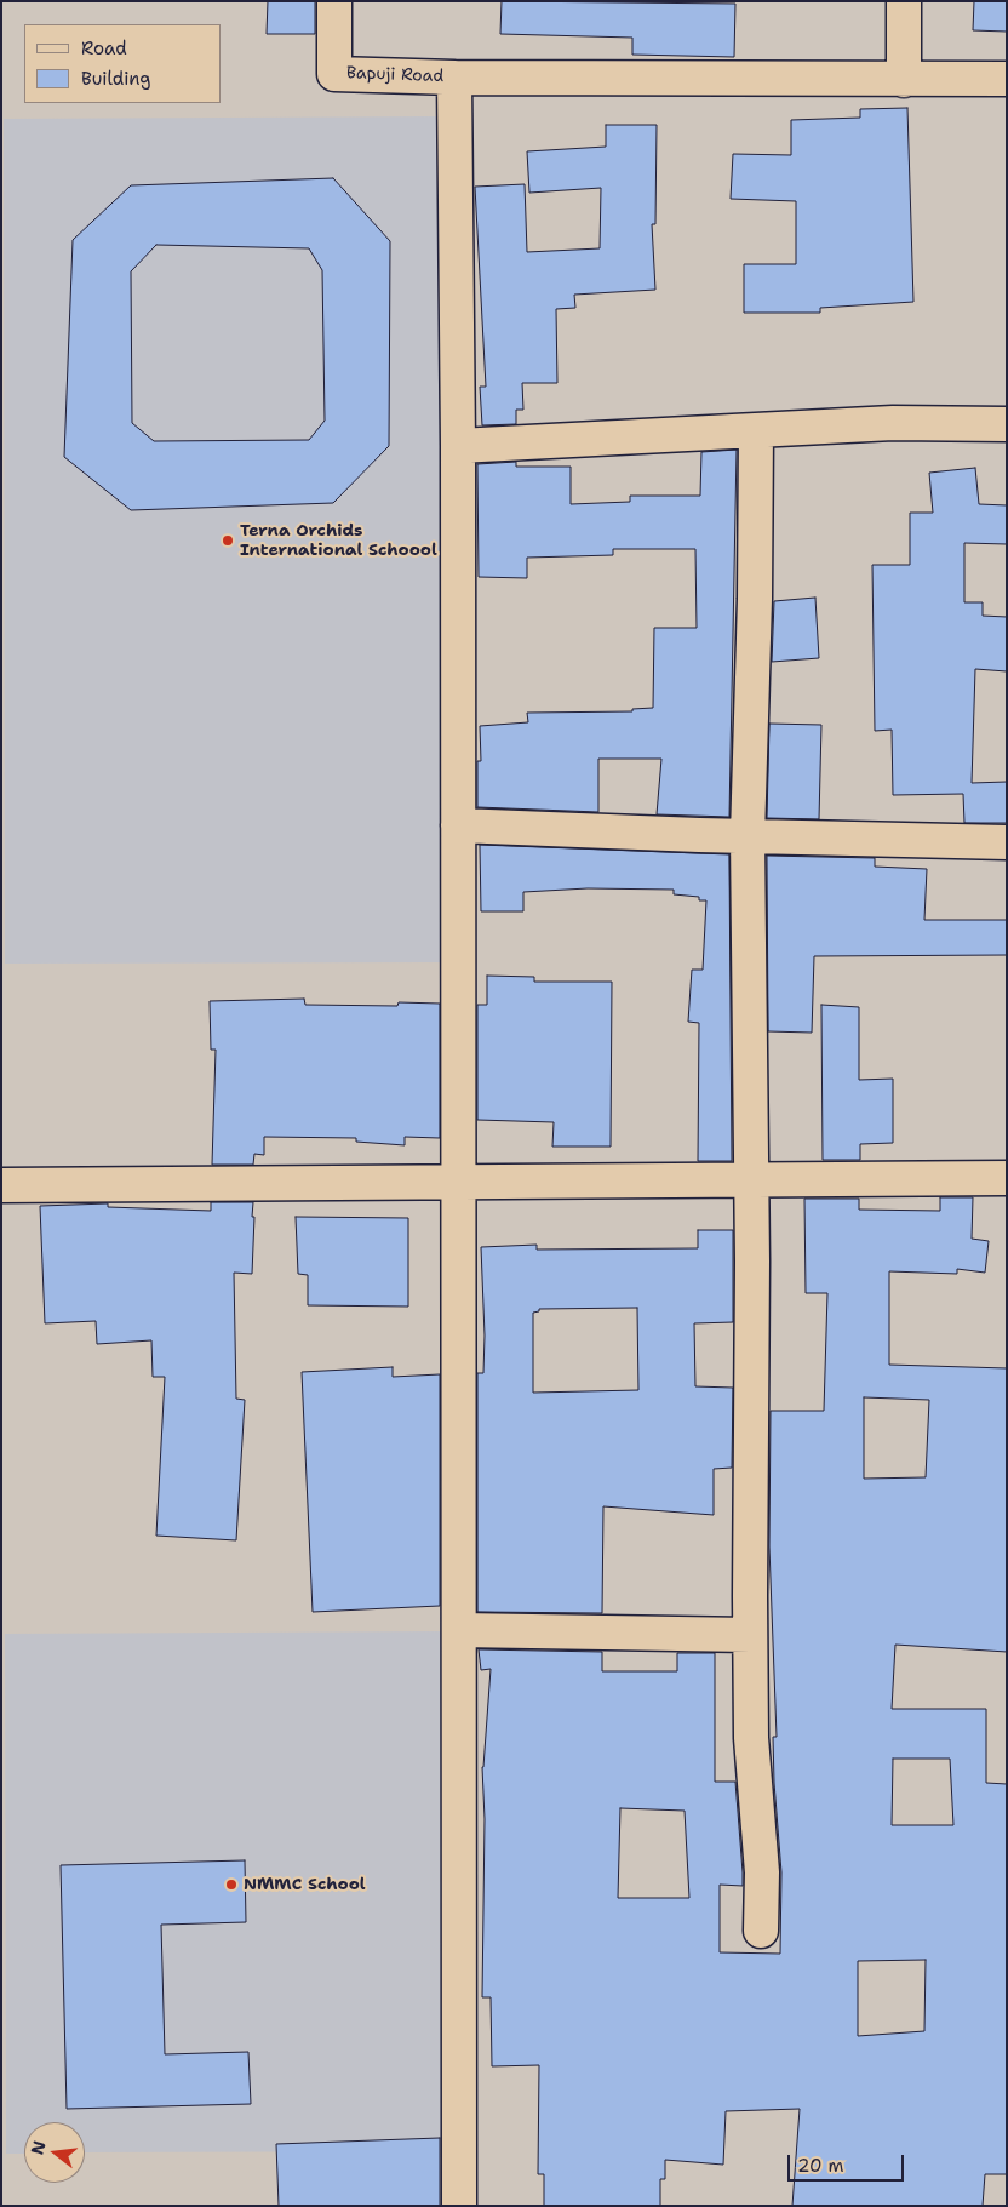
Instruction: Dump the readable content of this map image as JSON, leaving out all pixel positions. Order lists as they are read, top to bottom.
{
  "streets": {
    "street": ["Bapuji Road"]
  },
  "places": ["Terna Orchids International Schoool", "NMMC School"],
  "legend": ["Road", "Building"],
  "scale_bar": "20 m",
  "north": "left"
}
